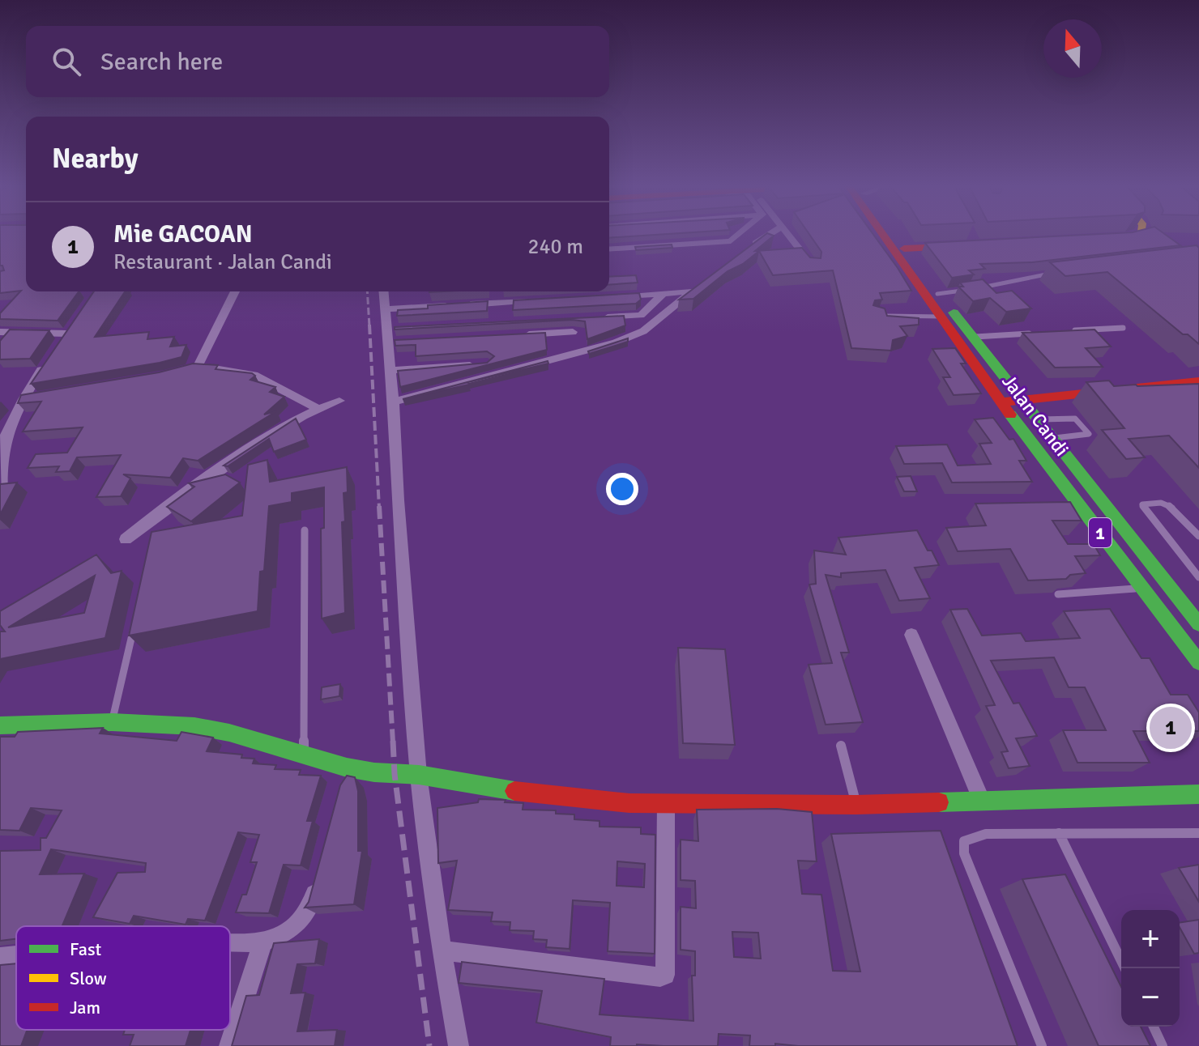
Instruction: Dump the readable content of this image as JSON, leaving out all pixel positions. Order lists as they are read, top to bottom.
{
  "streets": {
    "main road": ["Jalan Candi", "1"]
  },
  "legend": ["Fast", "Slow", "Jam"],
  "north": "top",
  "page": {
    "search": "Search here",
    "heading": "Nearby",
    "list": [
      {
        "mark": "1",
        "name": "Mie GACOAN",
        "note": "Restaurant · Jalan Candi",
        "value": "240 m"
      }
    ],
    "pins": "1",
    "map_buttons": ["+", "−"]
  }
}
